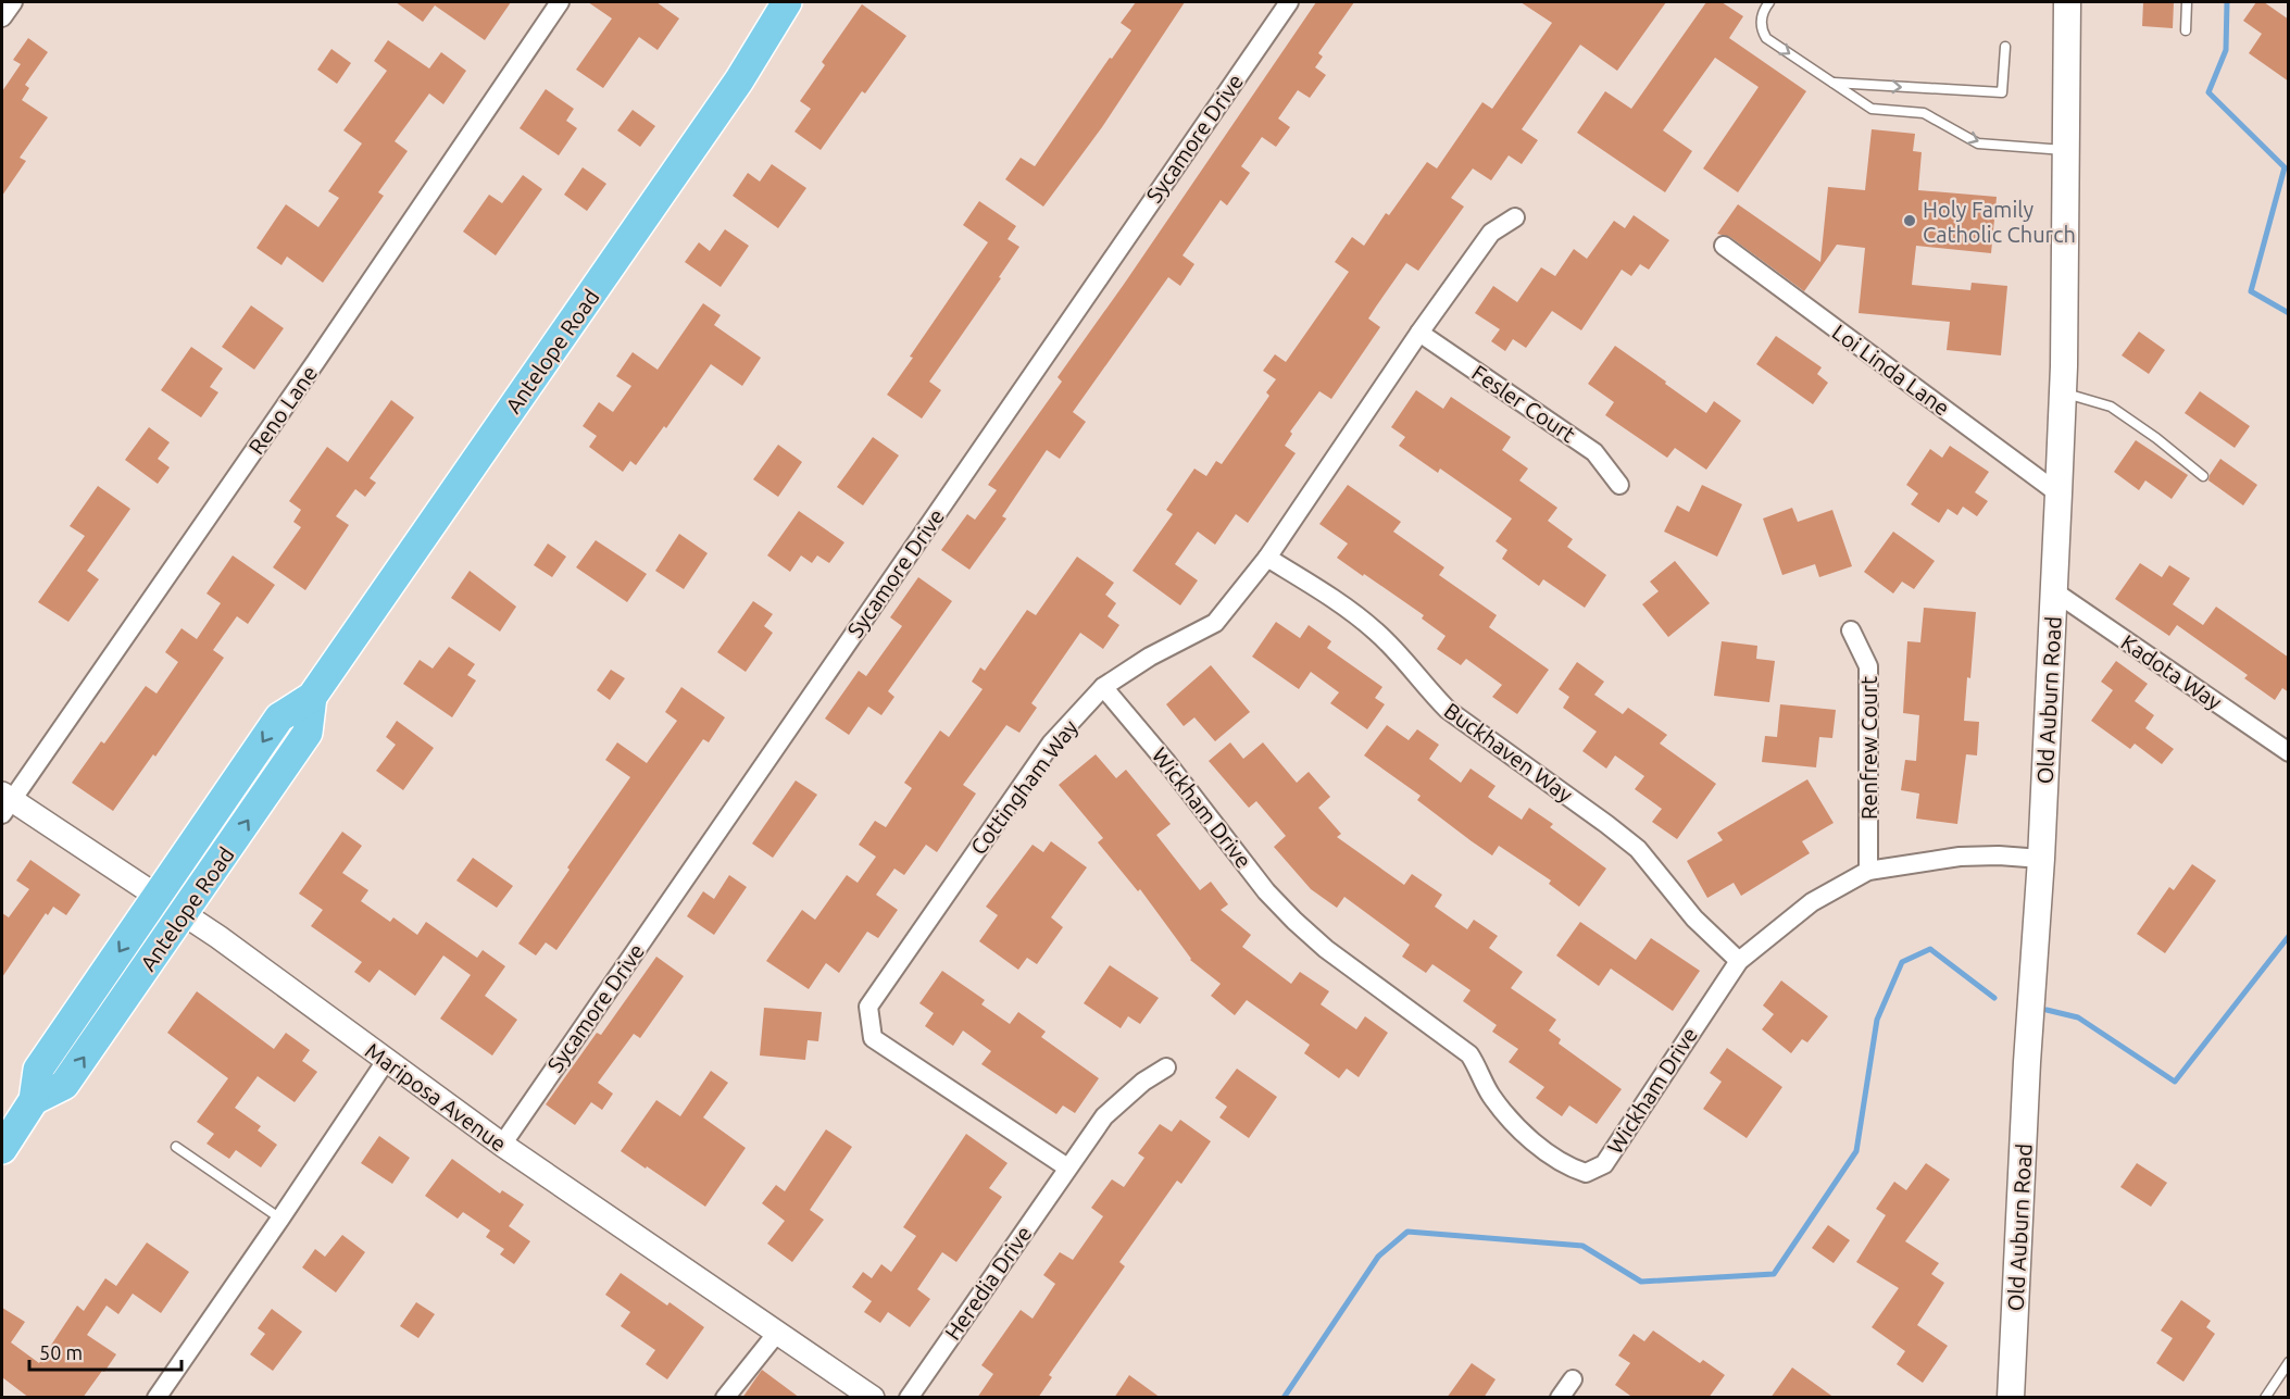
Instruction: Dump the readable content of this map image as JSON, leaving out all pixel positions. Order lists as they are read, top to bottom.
{
  "streets": {
    "main road": ["Antelope Road", "Old Auburn Road"],
    "street": [
      "Sycamore Drive",
      "Loi Linda Lane",
      "Fesler Court",
      "Reno Lane",
      "Kadota Way",
      "Renfrew Court",
      "Buckhaven Way",
      "Cottingham Way",
      "Wickham Drive",
      "Mariposa Avenue",
      "Heredia Drive"
    ]
  },
  "crossings": [
    ["Sycamore Drive", "Mariposa Avenue"],
    ["Antelope Road", "Mariposa Avenue"],
    ["Loi Linda Lane", "Old Auburn Road"],
    ["Fesler Court", "Cottingham Way"],
    ["Reno Lane", "Mariposa Avenue"],
    ["Kadota Way", "Old Auburn Road"],
    ["Old Auburn Road", "Wickham Drive"],
    ["Renfrew Court", "Wickham Drive"],
    ["Buckhaven Way", "Cottingham Way"],
    ["Buckhaven Way", "Wickham Drive"],
    ["Cottingham Way", "Wickham Drive"],
    ["Cottingham Way", "Heredia Drive"]
  ],
  "places": ["Holy Family Catholic Church"],
  "scale_bar": "50 m"
}
